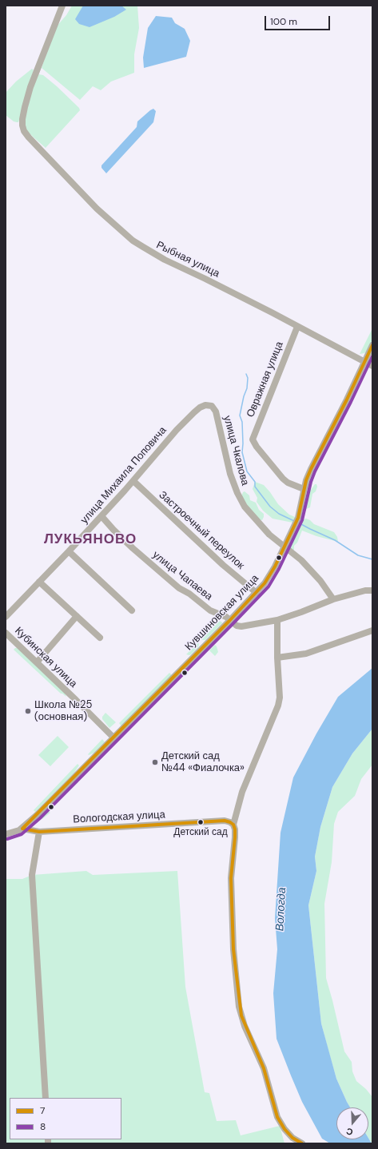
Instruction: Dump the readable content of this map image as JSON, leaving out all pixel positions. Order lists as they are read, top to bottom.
{
  "streets": {
    "street": [
      "Рыбная улица",
      "Овражная улица",
      "улица Чкалова",
      "улица Михаила Поповича",
      "Застроечный переулок",
      "улица Чапаева",
      "Кувшиновская улица",
      "Кубинская улица",
      "Вологодская улица"
    ]
  },
  "crossings": [
    ["Рыбная улица", "Овражная улица"],
    ["Рыбная улица", "Кувшиновская улица"],
    ["Овражная улица", "Кувшиновская улица"],
    ["улица Чкалова", "улица Михаила Поповича"],
    ["улица Чкалова", "улица Чапаева"],
    ["улица Чкалова", "Кувшиновская улица"],
    ["улица Михаила Поповича", "Застроечный переулок"],
    ["улица Михаила Поповича", "улица Чапаева"],
    ["Застроечный переулок", "Кувшиновская улица"],
    ["улица Чапаева", "Кувшиновская улица"],
    ["Кувшиновская улица", "Кубинская улица"],
    ["Кувшиновская улица", "Вологодская улица"]
  ],
  "districts": ["ЛУКЬЯНОВО"],
  "water": ["Вологда"],
  "places": ["Школа №25 (основная)", "Детский сад №44 «Фиалочка»", "Детский сад"],
  "lines": ["transit line 7", "transit line 8"],
  "legend": ["7", "8"],
  "scale_bar": "100 m",
  "north": "bottom"
}
